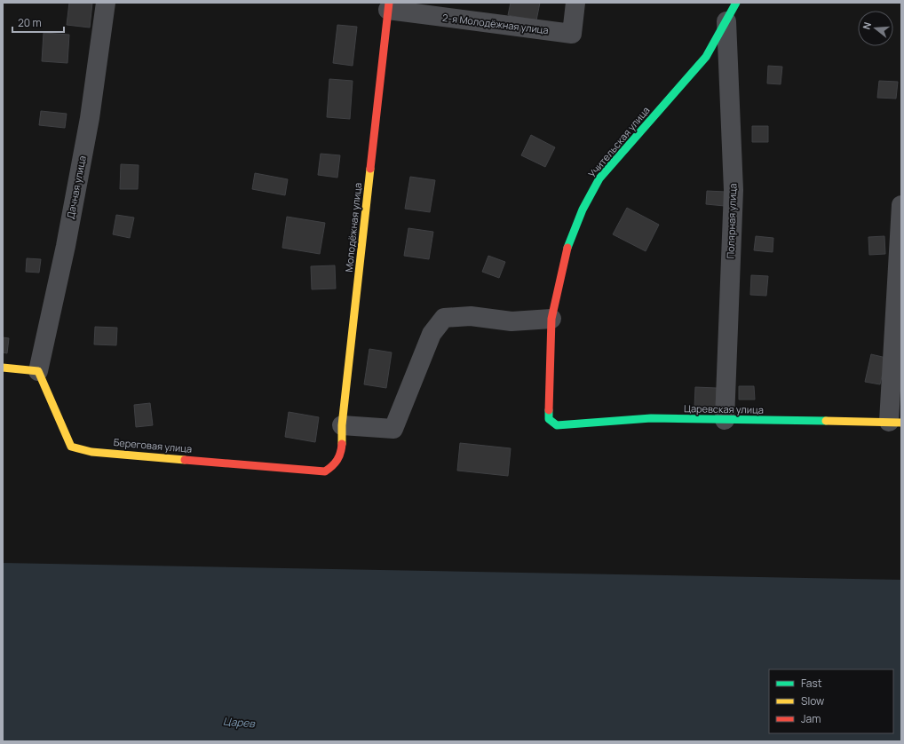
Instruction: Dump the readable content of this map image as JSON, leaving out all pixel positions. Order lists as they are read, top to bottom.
{
  "streets": {
    "street": [
      "2-я Молодёжная улица",
      "Учительская улица",
      "Дачная улица",
      "Полярная улица",
      "Молодёжная улица",
      "Царевская улица",
      "Береговая улица"
    ]
  },
  "crossings": [
    ["2-я Молодёжная улица", "Молодёжная улица"],
    ["Учительская улица", "Полярная улица"],
    ["Учительская улица", "Царевская улица"],
    ["Дачная улица", "Береговая улица"],
    ["Полярная улица", "Царевская улица"],
    ["Молодёжная улица", "Береговая улица"]
  ],
  "water": ["Царев"],
  "legend": ["Fast", "Slow", "Jam"],
  "scale_bar": "20 m",
  "north": "left"
}
